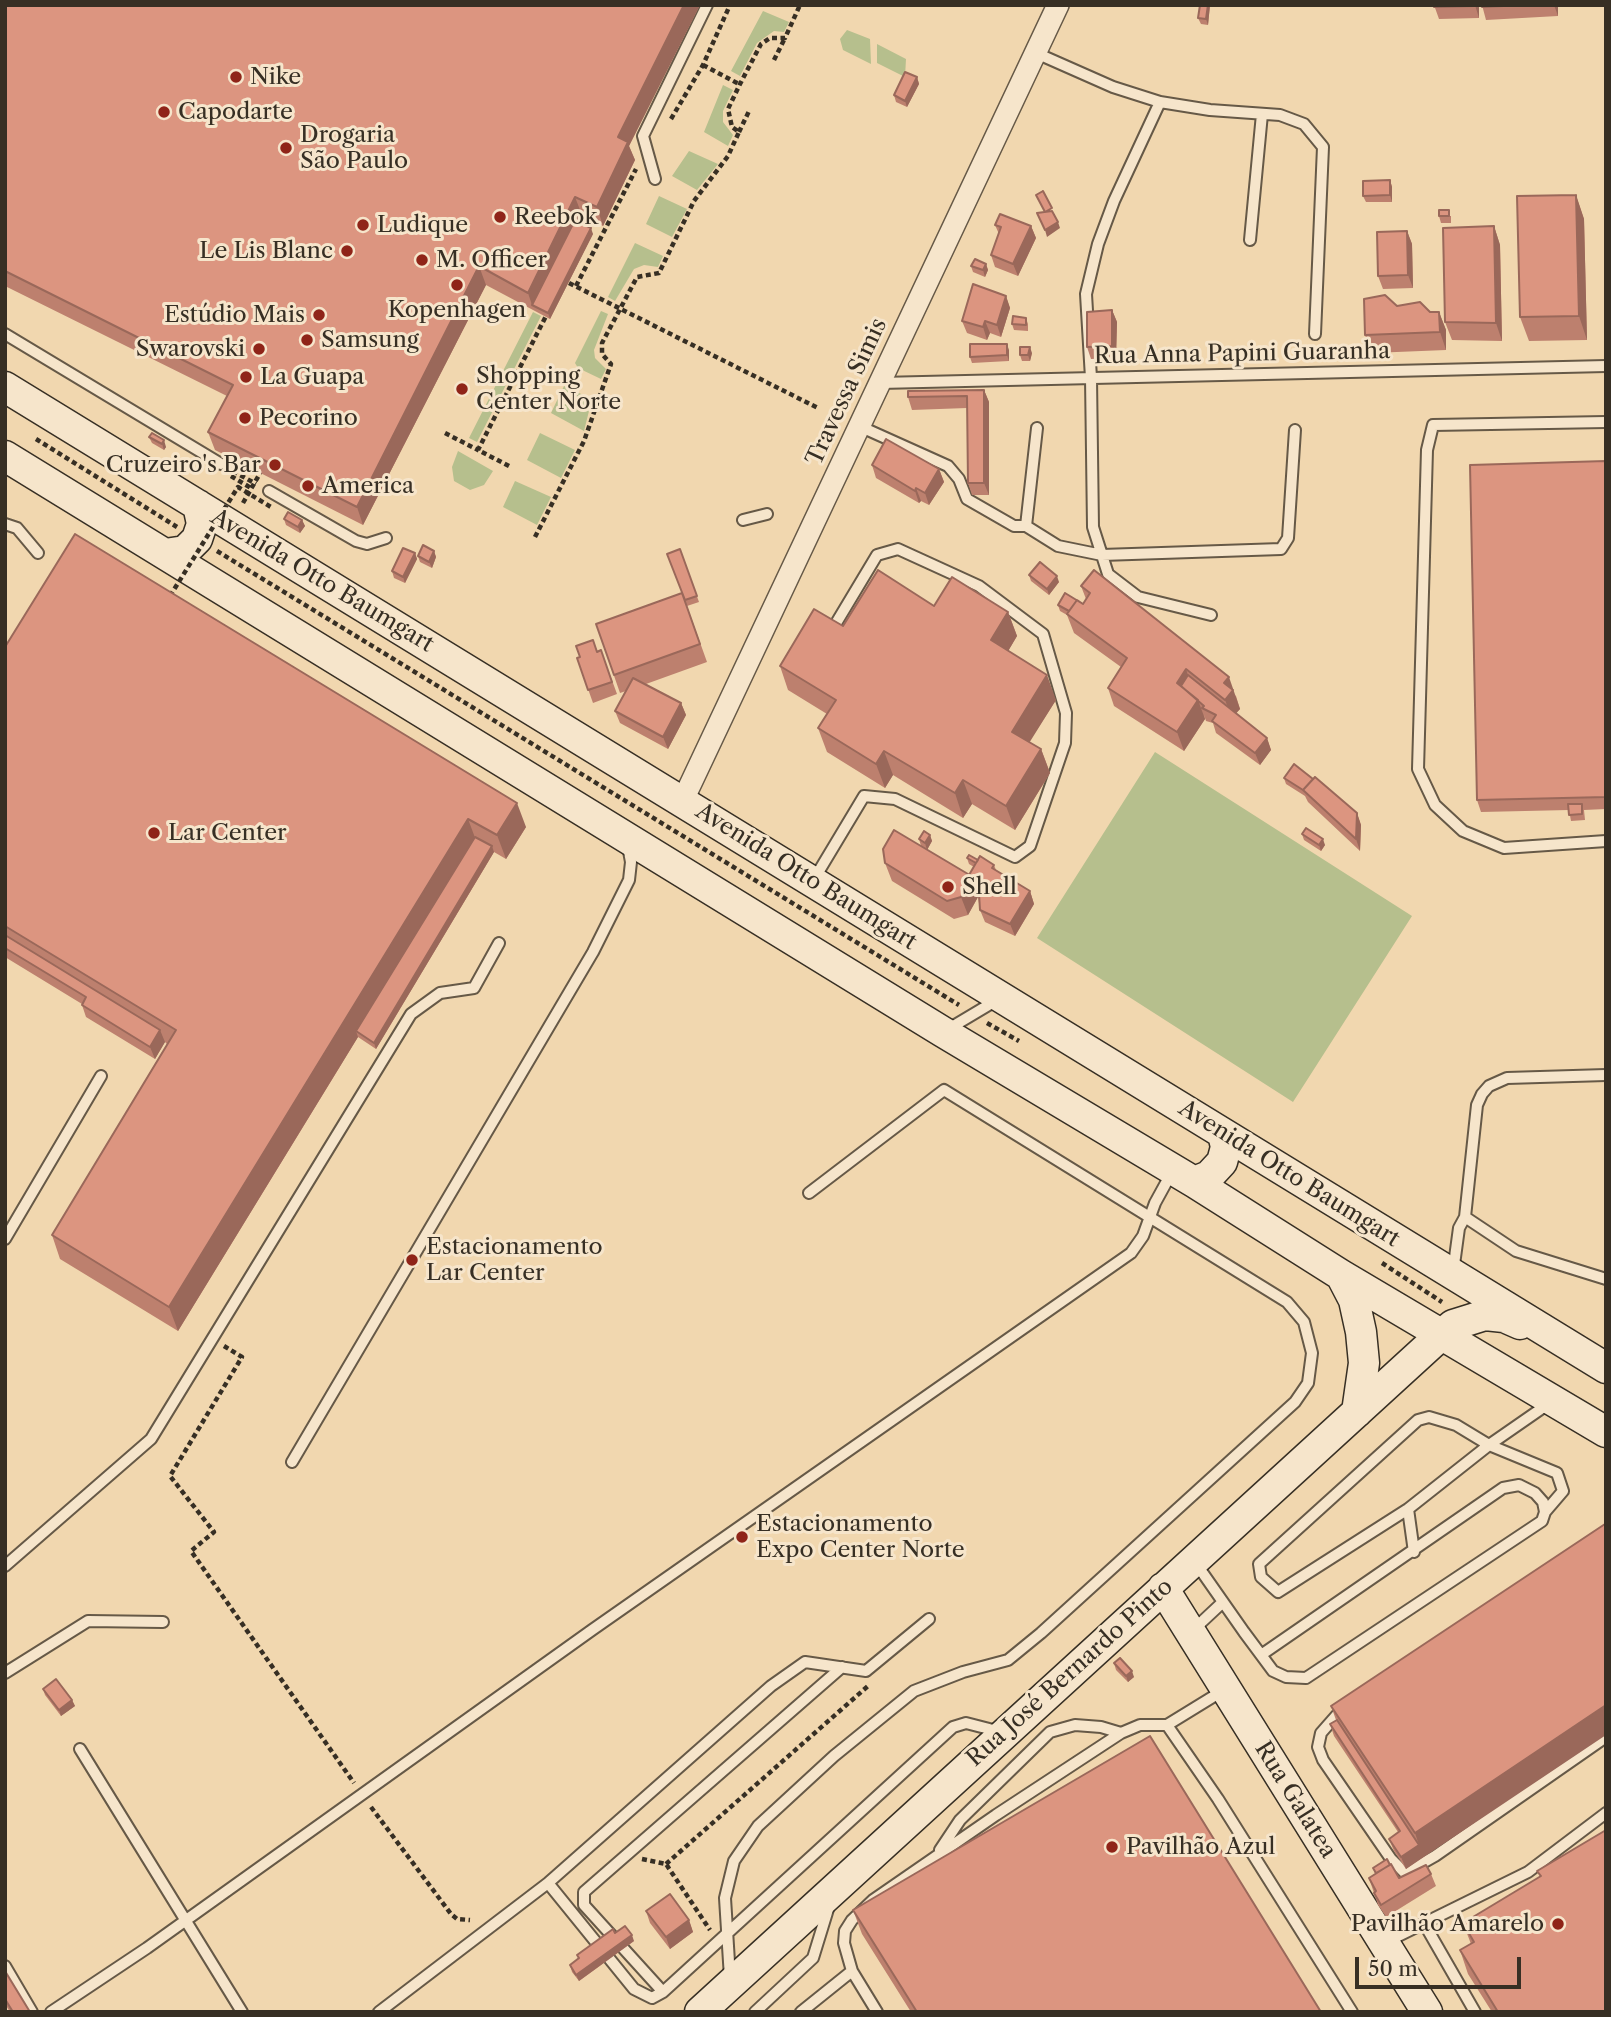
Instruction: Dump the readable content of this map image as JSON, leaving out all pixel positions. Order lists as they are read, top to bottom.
{
  "streets": {
    "main road": ["Avenida Otto Baumgart", "Rua José Bernardo Pinto", "Rua Galatea"],
    "street": ["Travessa Simis"],
    "lane": ["Rua Anna Papini Guaranha"]
  },
  "crossings": [
    ["Rua Anna Papini Guaranha", "Travessa Simis"],
    ["Travessa Simis", "Avenida Otto Baumgart"],
    ["Rua José Bernardo Pinto", "Rua Galatea"]
  ],
  "places": [
    "Nike",
    "Capodarte",
    "Drogaria São Paulo",
    "Reebok",
    "Ludique",
    "Le Lis Blanc",
    "M. Officer",
    "Kopenhagen",
    "Estúdio Mais",
    "Samsung",
    "Swarovski",
    "La Guapa",
    "Shopping Center Norte",
    "Pecorino",
    "Cruzeiro's Bar",
    "America",
    "Lar Center",
    "Shell",
    "Estacionamento Lar Center",
    "Estacionamento Expo Center Norte",
    "Pavilhão Azul",
    "Pavilhão Amarelo"
  ],
  "scale_bar": "50 m"
}
